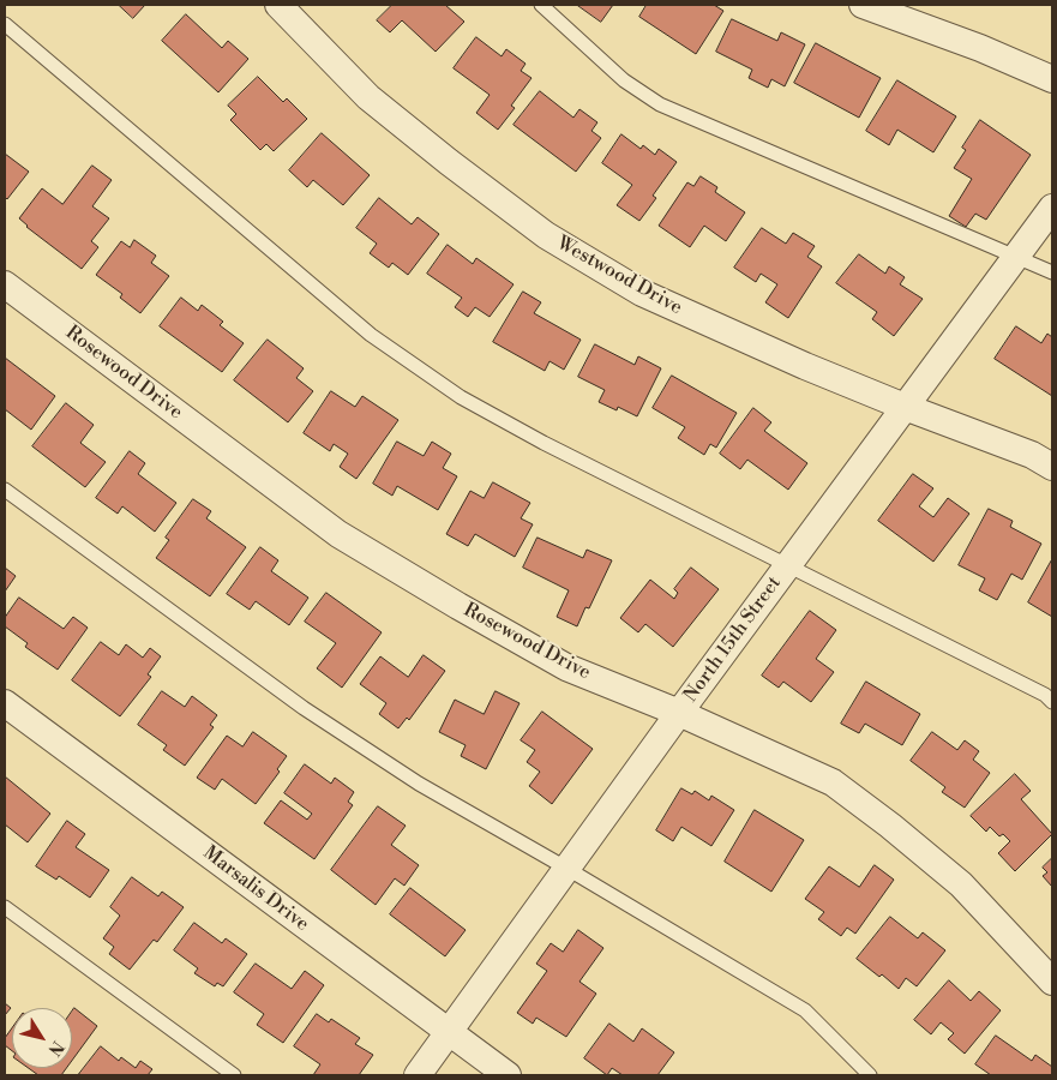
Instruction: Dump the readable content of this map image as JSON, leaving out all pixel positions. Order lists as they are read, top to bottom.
{
  "streets": {
    "street": [
      "Westwood Drive",
      "Rosewood Drive",
      "North 15th Street",
      "Marsalis Drive"
    ]
  },
  "crossings": [
    ["Westwood Drive", "North 15th Street"],
    ["Rosewood Drive", "North 15th Street"],
    ["North 15th Street", "Marsalis Drive"]
  ],
  "north": "bottom right"
}
